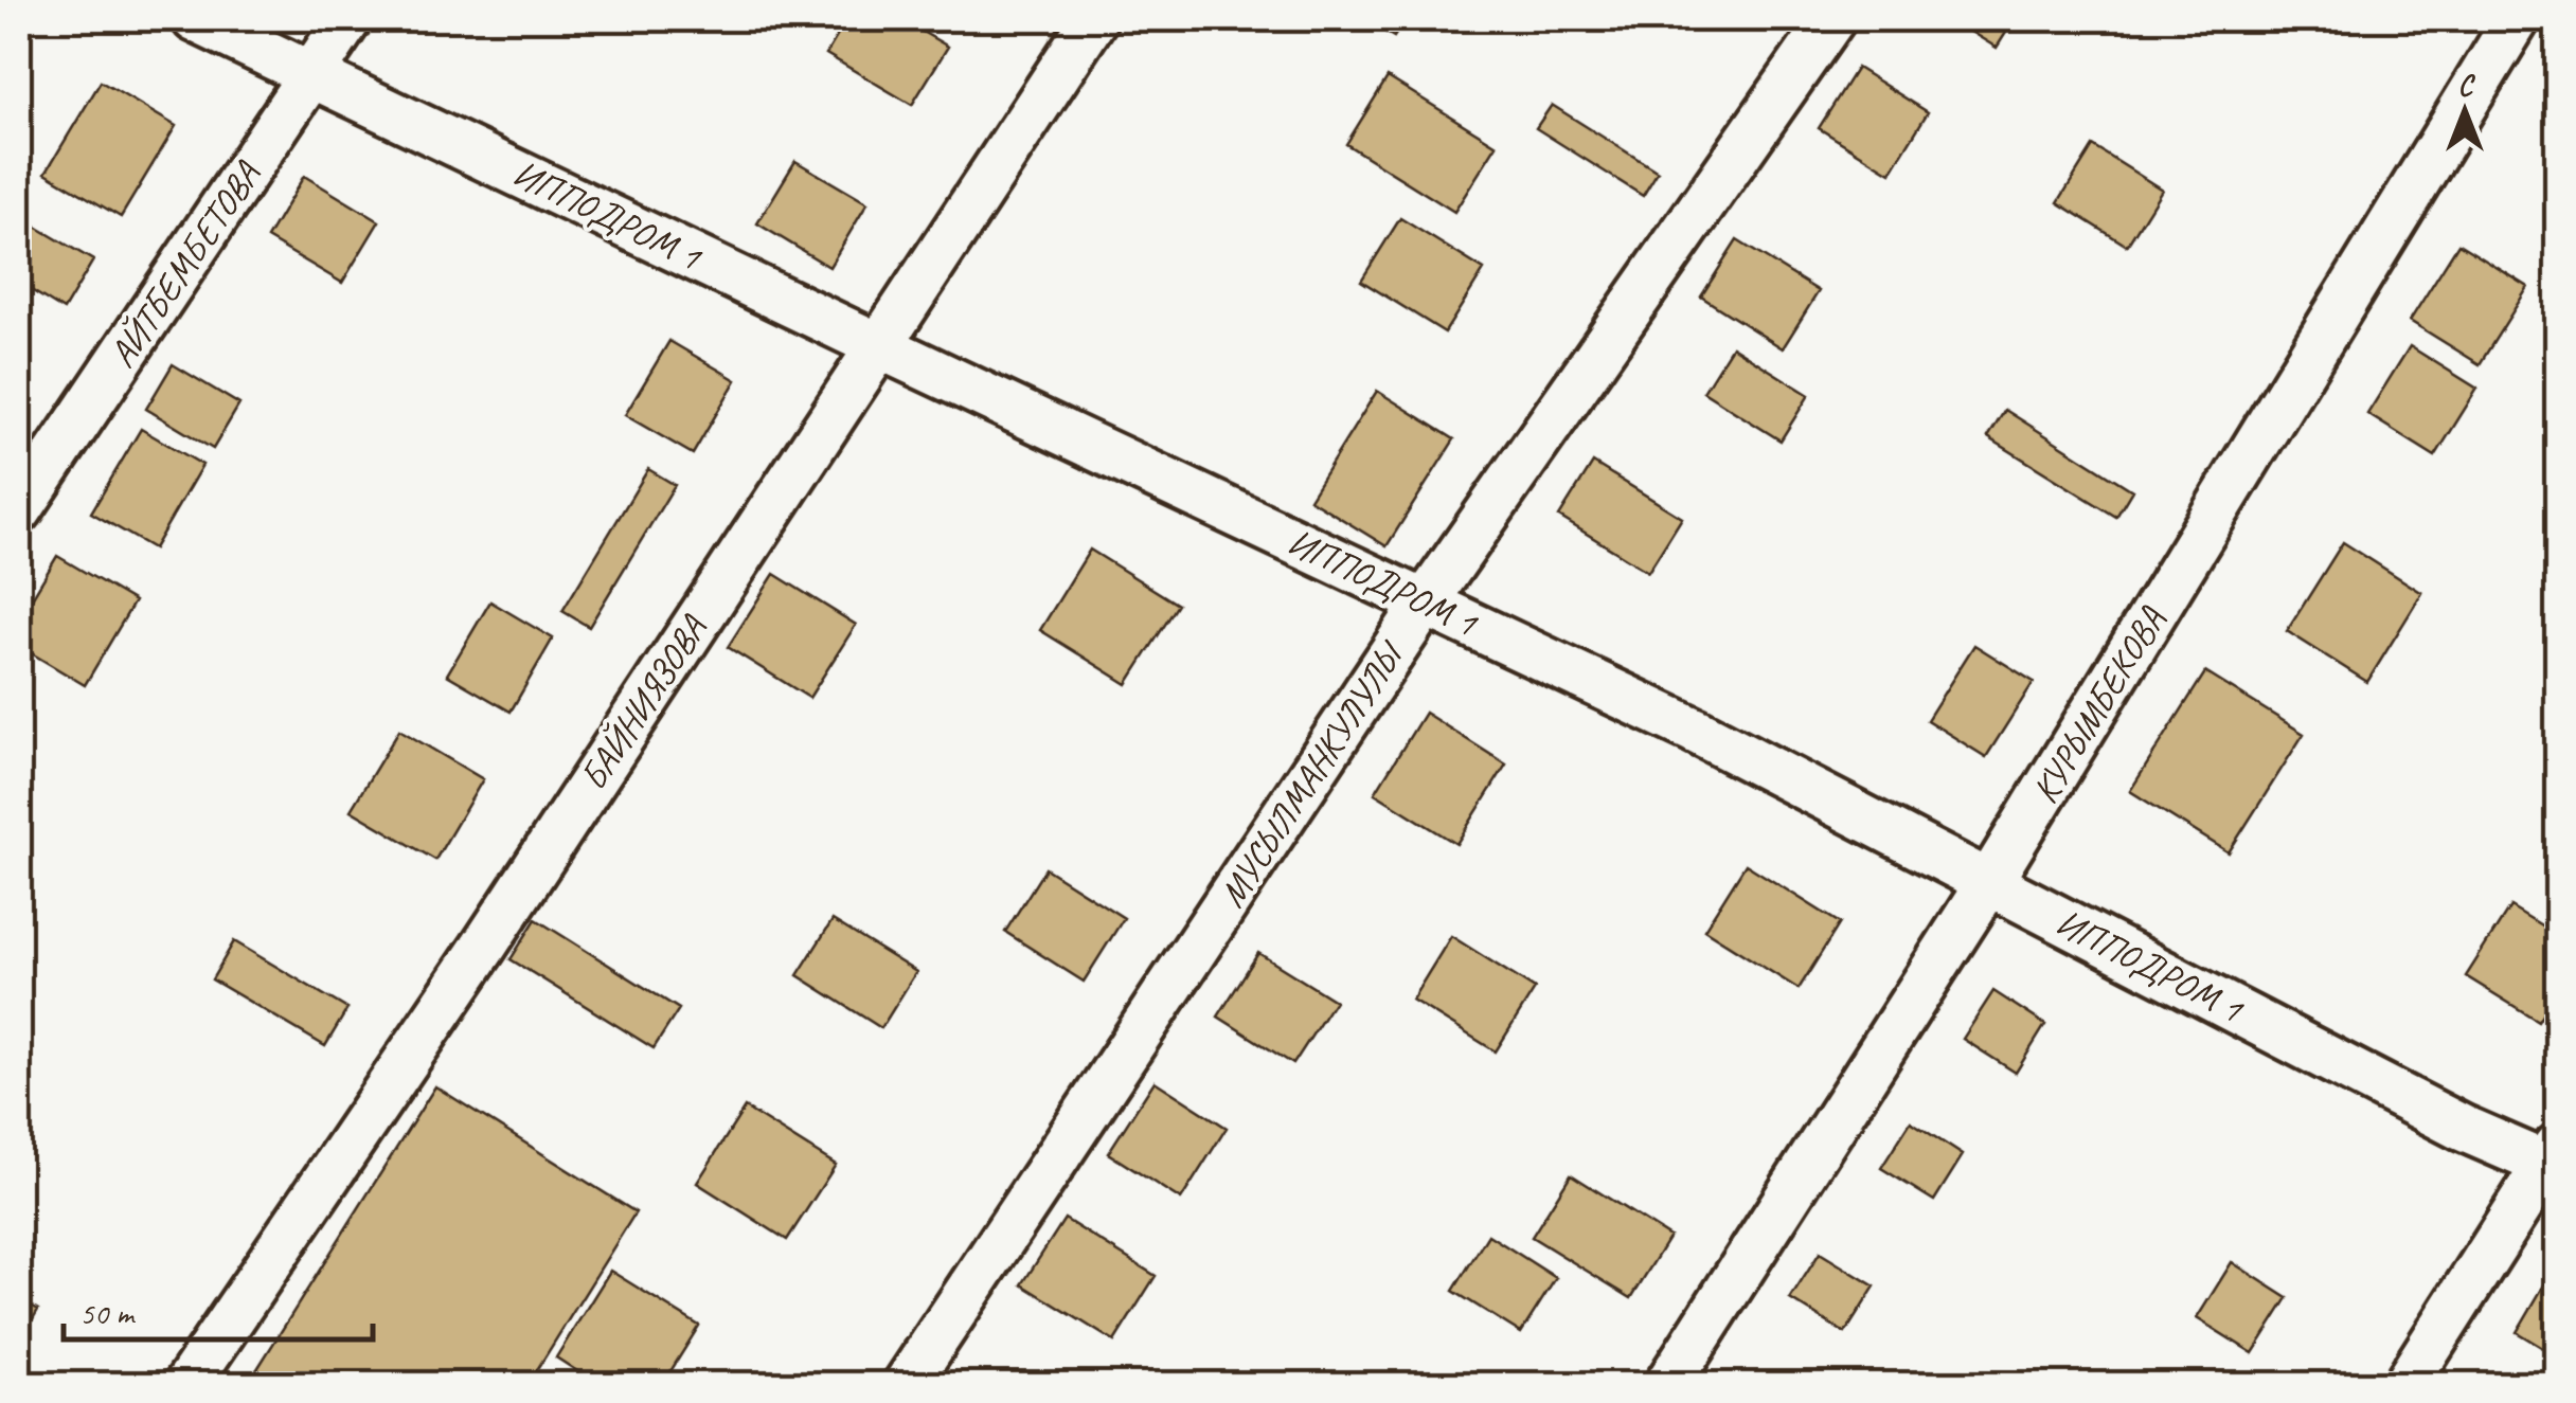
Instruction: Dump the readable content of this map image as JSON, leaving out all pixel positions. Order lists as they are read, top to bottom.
{
  "streets": {
    "street": [
      "ИППОДРОМ 1",
      "АЙТБЕМБЕТОВА",
      "БАЙНИЯЗОВА",
      "КУРЫМБЕКОВА",
      "МУСЫЛМАНКУЛУЛЫ"
    ]
  },
  "crossings": [
    ["ИППОДРОМ 1", "АЙТБЕМБЕТОВА"],
    ["ИППОДРОМ 1", "БАЙНИЯЗОВА"],
    ["ИППОДРОМ 1", "КУРЫМБЕКОВА"],
    ["ИППОДРОМ 1", "МУСЫЛМАНКУЛУЛЫ"]
  ],
  "scale_bar": "50 m",
  "north": "top"
}
